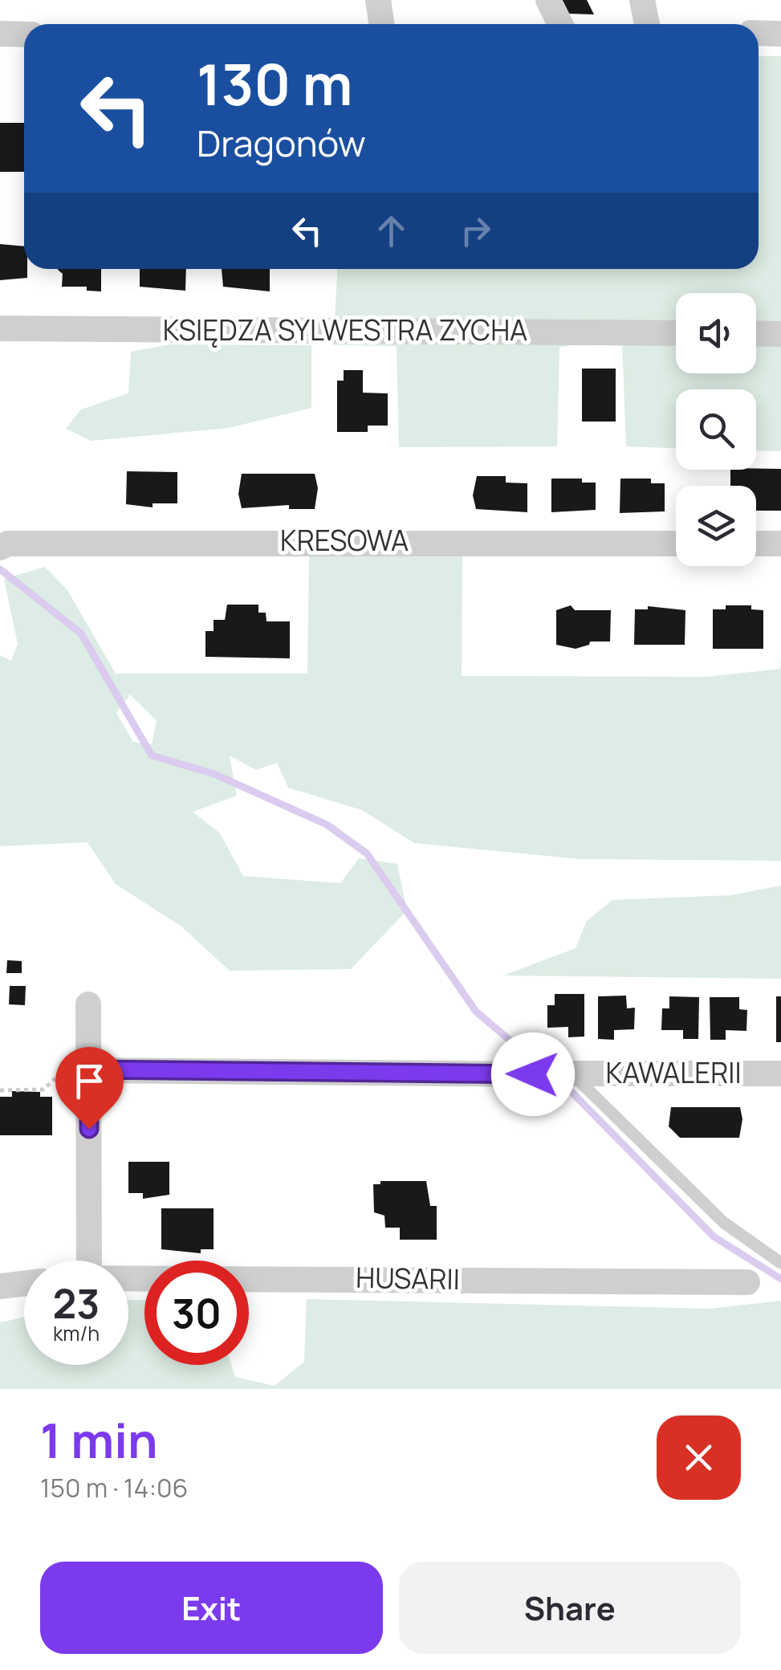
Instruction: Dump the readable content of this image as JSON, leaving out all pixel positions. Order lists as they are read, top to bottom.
{
  "streets": {
    "street": [
      "KSIĘDZA SYLWESTRA ZYCHA",
      "KRESOWA",
      "KAWALERII",
      "HUSARII"
    ]
  },
  "page": {
    "turn": ["130 m", "Dragonów"],
    "speed": "23 km/h",
    "limit": "30",
    "heading": ["1 min", "150 m · 14:06"],
    "buttons": ["Exit", "Share"]
  }
}
